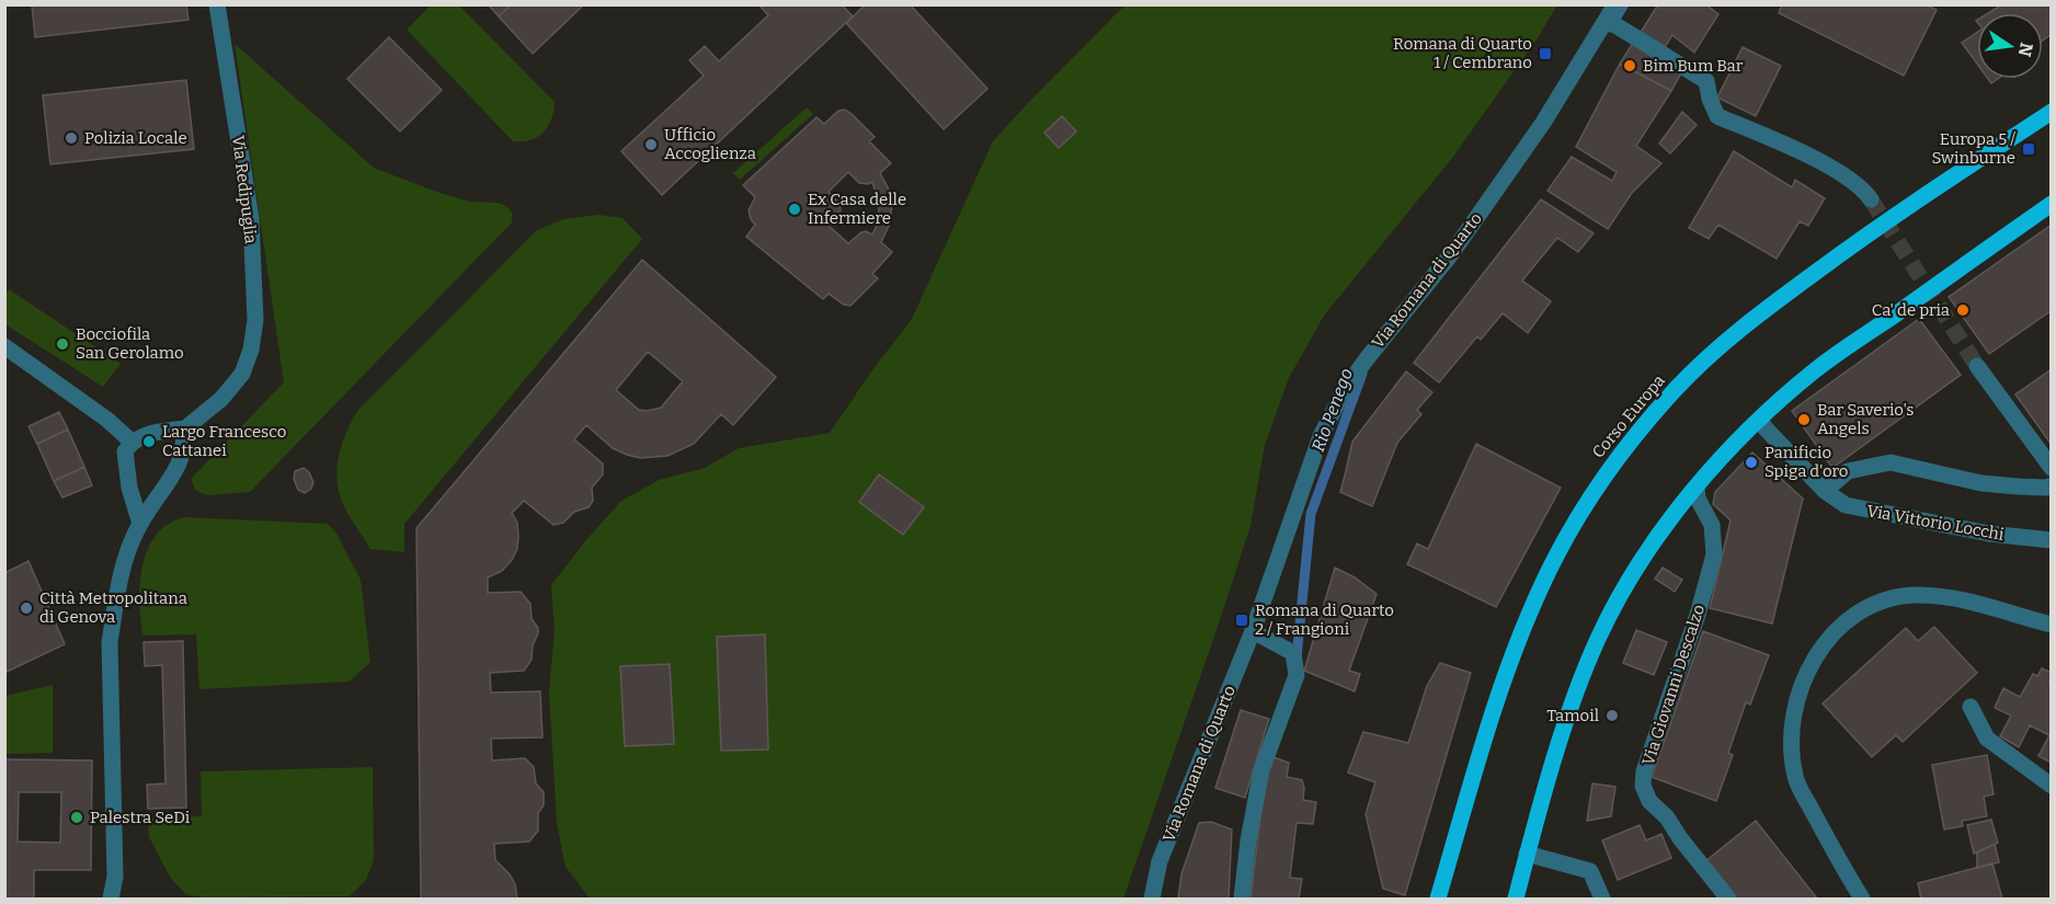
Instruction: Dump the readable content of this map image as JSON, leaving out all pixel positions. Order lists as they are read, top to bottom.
{
  "streets": {
    "main road": ["Corso Europa"],
    "street": [
      "Via Redipuglia",
      "Via Romana di Quarto",
      "Via Vittorio Locchi",
      "Via Giovanni Descalzo"
    ]
  },
  "water": ["Rio Penego"],
  "places": {
    "transit": ["Romana di Quarto 1 / Cembrano", "Europa 5 / Swinburne", "Romana di Quarto 2 / Frangioni"],
    "other": [
      "Bim Bum Bar",
      "Polizia Locale",
      "Ufficio Accoglienza",
      "Ex Casa delle Infermiere",
      "Ca' de pria",
      "Bocciofila San Gerolamo",
      "Bar Saverio's Angels",
      "Largo Francesco Cattanei",
      "Panificio Spiga d'oro",
      "Città Metropolitana di Genova",
      "Tamoil",
      "Palestra SeDi"
    ]
  },
  "north": "right"
}
